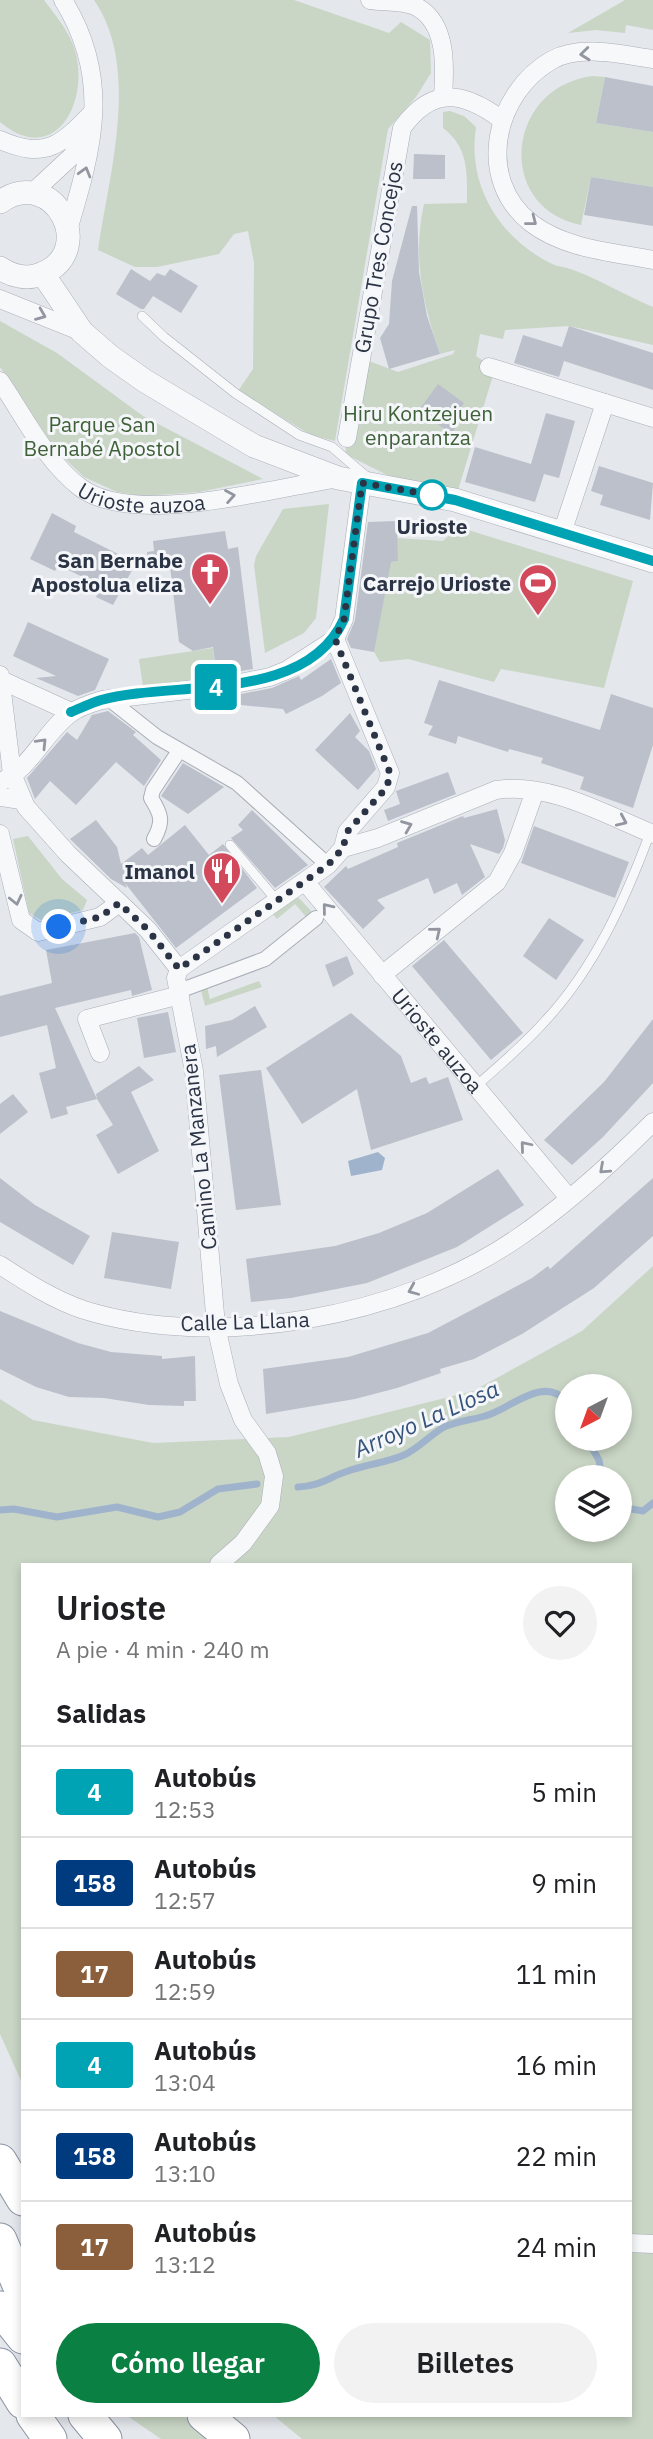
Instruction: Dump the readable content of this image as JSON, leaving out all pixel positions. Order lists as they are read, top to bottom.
{
  "streets": {
    "street": [
      "Grupo Tres Concejos",
      "Urioste auzoa",
      "Camino La Manzanera",
      "Calle La Llana"
    ]
  },
  "crossings": [
    ["Urioste auzoa", "Calle La Llana"],
    ["Camino La Manzanera", "Calle La Llana"]
  ],
  "one_way": ["Calle La Llana"],
  "water": ["Arroyo La Llosa"],
  "parks": ["Hiru Kontzejuen enparantza", "Parque San Bernabé Apostol"],
  "places": {
    "other": ["Urioste"],
    "church": ["San Bernabe Apostolua eliza"],
    "sports": ["Carrejo Urioste"],
    "restaurant": ["Imanol"]
  },
  "lines": ["bus line 4"],
  "north": "bottom left",
  "page": {
    "on_map": "4",
    "heading": [
      ["Urioste", "A pie · 4 min · 240 m"],
      "Salidas"
    ],
    "list": [
      {
        "mark": "4",
        "name": "Autobús",
        "note": "12:53",
        "value": "5 min"
      },
      {
        "mark": "158",
        "name": "Autobús",
        "note": "12:57",
        "value": "9 min"
      },
      {
        "mark": "17",
        "name": "Autobús",
        "note": "12:59",
        "value": "11 min"
      },
      {
        "mark": "4",
        "name": "Autobús",
        "note": "13:04",
        "value": "16 min"
      },
      {
        "mark": "158",
        "name": "Autobús",
        "note": "13:10",
        "value": "22 min"
      },
      {
        "mark": "17",
        "name": "Autobús",
        "note": "13:12",
        "value": "24 min"
      }
    ],
    "buttons": ["Cómo llegar", "Billetes"]
  }
}
